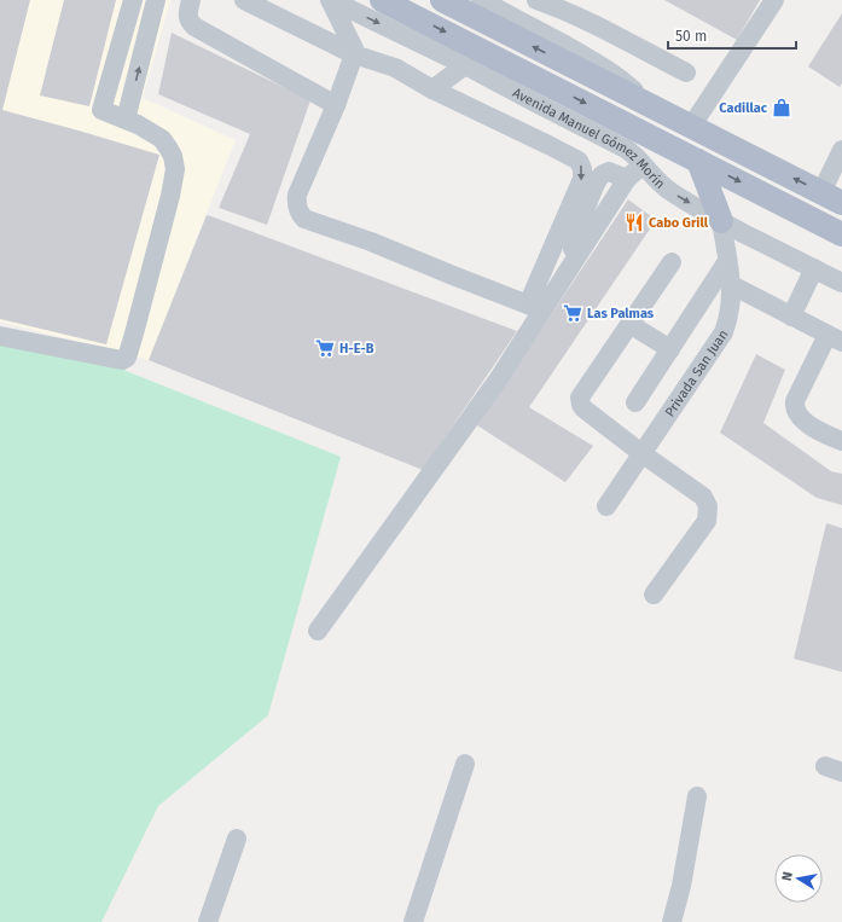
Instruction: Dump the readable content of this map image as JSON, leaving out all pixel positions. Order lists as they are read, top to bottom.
{
  "streets": {
    "main road": ["Avenida Manuel Gómez Morín"],
    "street": ["Privada San Juan"]
  },
  "crossings": [
    ["Avenida Manuel Gómez Morín", "Privada San Juan"]
  ],
  "places": {
    "shop": ["Cadillac"],
    "restaurant": ["Cabo Grill"],
    "supermarket": ["Las Palmas", "H-E-B"]
  },
  "scale_bar": "50 m",
  "north": "left"
}
